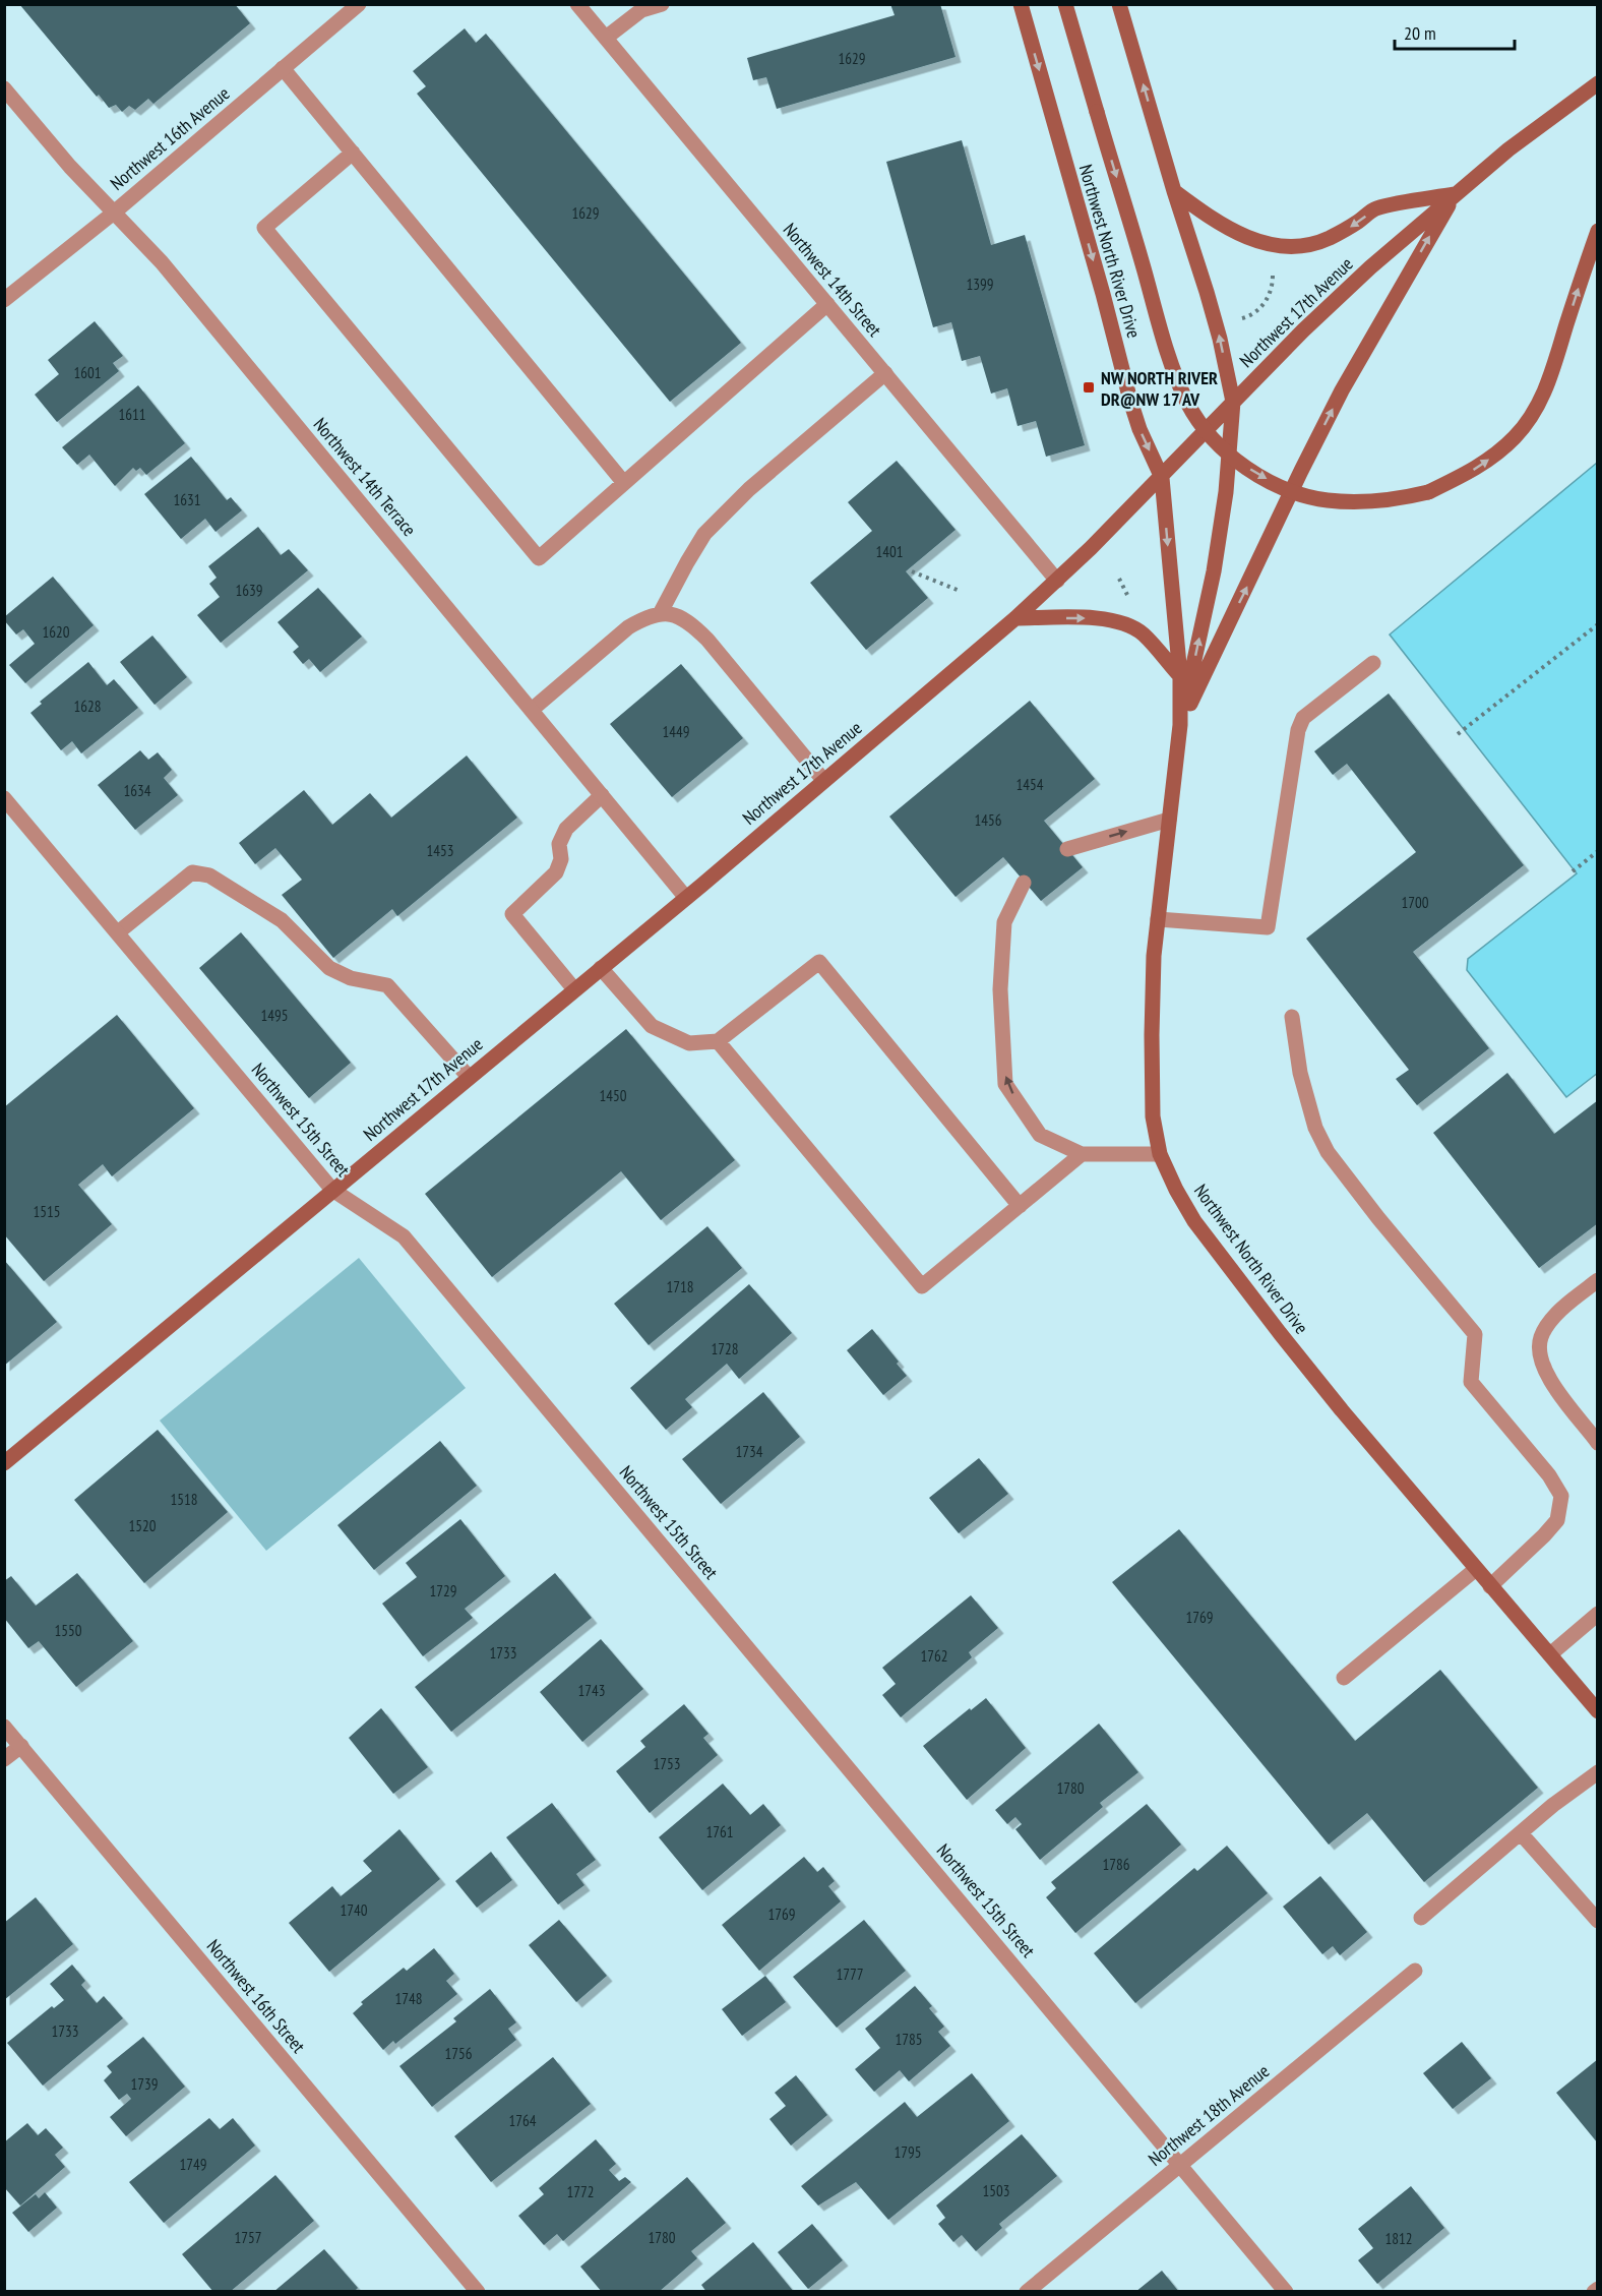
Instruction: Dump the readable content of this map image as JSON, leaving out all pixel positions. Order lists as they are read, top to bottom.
{
  "streets": {
    "main road": ["Northwest North River Drive", "Northwest 17th Avenue"],
    "street": [
      "Northwest 16th Avenue",
      "Northwest 14th Street",
      "Northwest 14th Terrace",
      "Northwest 15th Street",
      "Northwest 16th Street",
      "Northwest 18th Avenue"
    ]
  },
  "crossings": [
    ["Northwest 16th Avenue", "Northwest 14th Terrace"],
    ["Northwest North River Drive", "Northwest 17th Avenue"],
    ["Northwest 14th Street", "Northwest 17th Avenue"],
    ["Northwest 17th Avenue", "Northwest 14th Terrace"],
    ["Northwest 17th Avenue", "Northwest 15th Street"],
    ["Northwest 15th Street", "Northwest 18th Avenue"]
  ],
  "places": {
    "transit": ["NW NORTH RIVER DR@NW 17 AV"]
  },
  "house_numbers": [
    "1629",
    "1629",
    "1399",
    "1601",
    "1611",
    "1631",
    "1401",
    "1639",
    "1620",
    "1628",
    "1449",
    "1454",
    "1634",
    "1456",
    "1453",
    "1700",
    "1495",
    "1450",
    "1515",
    "1718",
    "1728",
    "1734",
    "1518",
    "1520",
    "1729",
    "1769",
    "1550",
    "1733",
    "1762",
    "1743",
    "1753",
    "1780",
    "1761",
    "1786",
    "1740",
    "1769",
    "1777",
    "1748",
    "1733",
    "1785",
    "1756",
    "1739",
    "1764",
    "1795",
    "1749",
    "1503",
    "1772",
    "1757",
    "1780",
    "1812"
  ],
  "scale_bar": "20 m"
}
